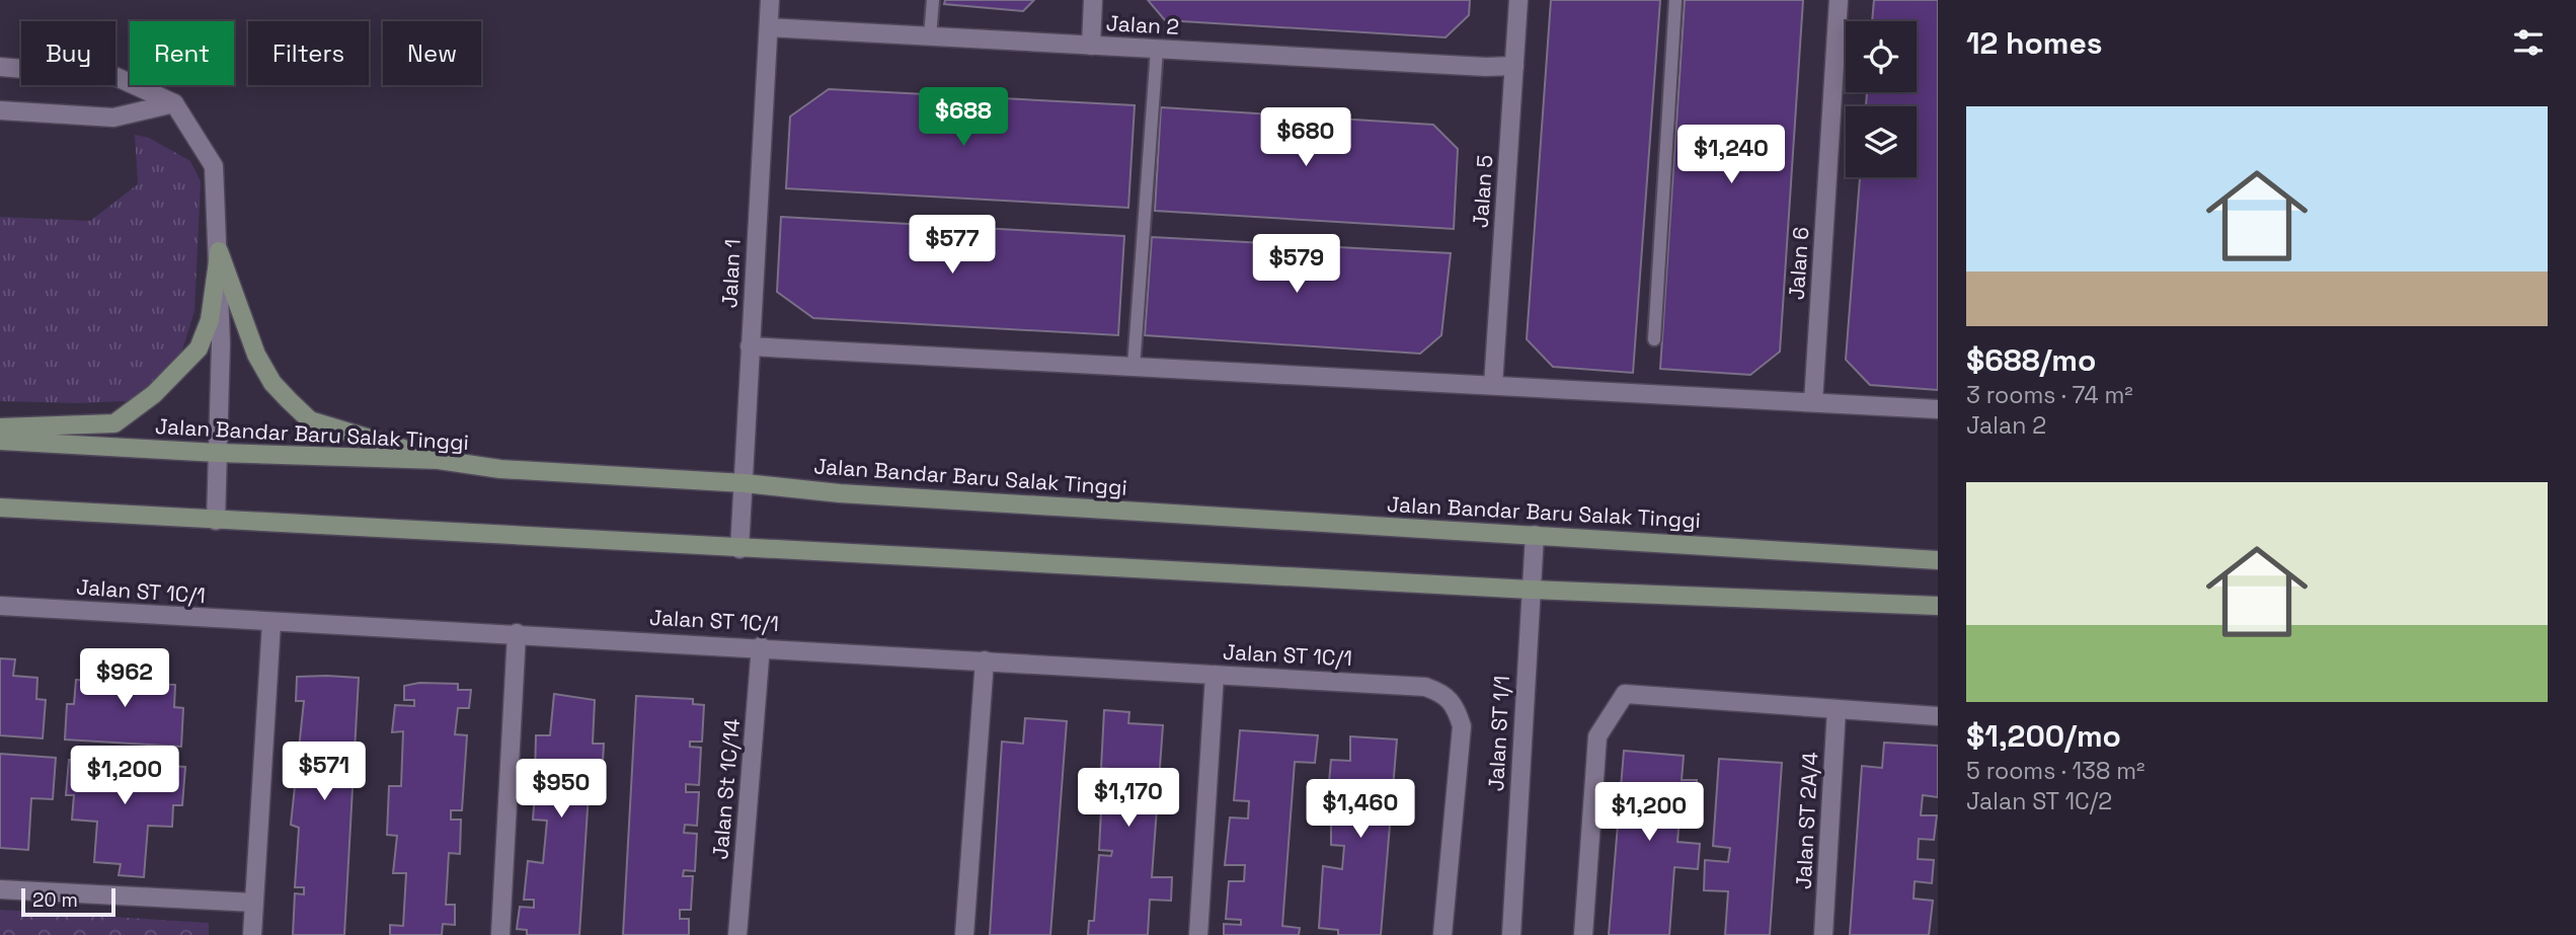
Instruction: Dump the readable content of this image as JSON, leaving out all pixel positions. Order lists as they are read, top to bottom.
{
  "streets": {
    "main road": ["Jalan Bandar Baru Salak Tinggi"],
    "street": [
      "Jalan 2",
      "Jalan 5",
      "Jalan 6",
      "Jalan 1",
      "Jalan ST 1C/1",
      "Jalan ST 1/1",
      "Jalan St 1C/14",
      "Jalan ST 2A/4"
    ]
  },
  "crossings": [
    ["Jalan 2", "Jalan 5"],
    ["Jalan 2", "Jalan 1"],
    ["Jalan 1", "Jalan Bandar Baru Salak Tinggi"],
    ["Jalan Bandar Baru Salak Tinggi", "Jalan ST 1/1"],
    ["Jalan ST 1C/1", "Jalan St 1C/14"]
  ],
  "scale_bar": "20 m",
  "page": {
    "heading": "12 homes",
    "chip": [
      "Buy",
      "Rent",
      "Filters",
      "New"
    ],
    "list": [
      {
        "name": "$688/mo",
        "note": "3 rooms · 74 m² · Jalan 2"
      },
      {
        "name": "$1,200/mo",
        "note": "5 rooms · 138 m² · Jalan ST 1C/2"
      }
    ],
    "price": [
      "$688",
      "$680",
      "$1,240",
      "$577",
      "$579",
      "$962",
      "$571",
      "$1,200",
      "$950",
      "$1,170",
      "$1,460",
      "$1,200"
    ],
    "scale": "20 m"
  }
}
